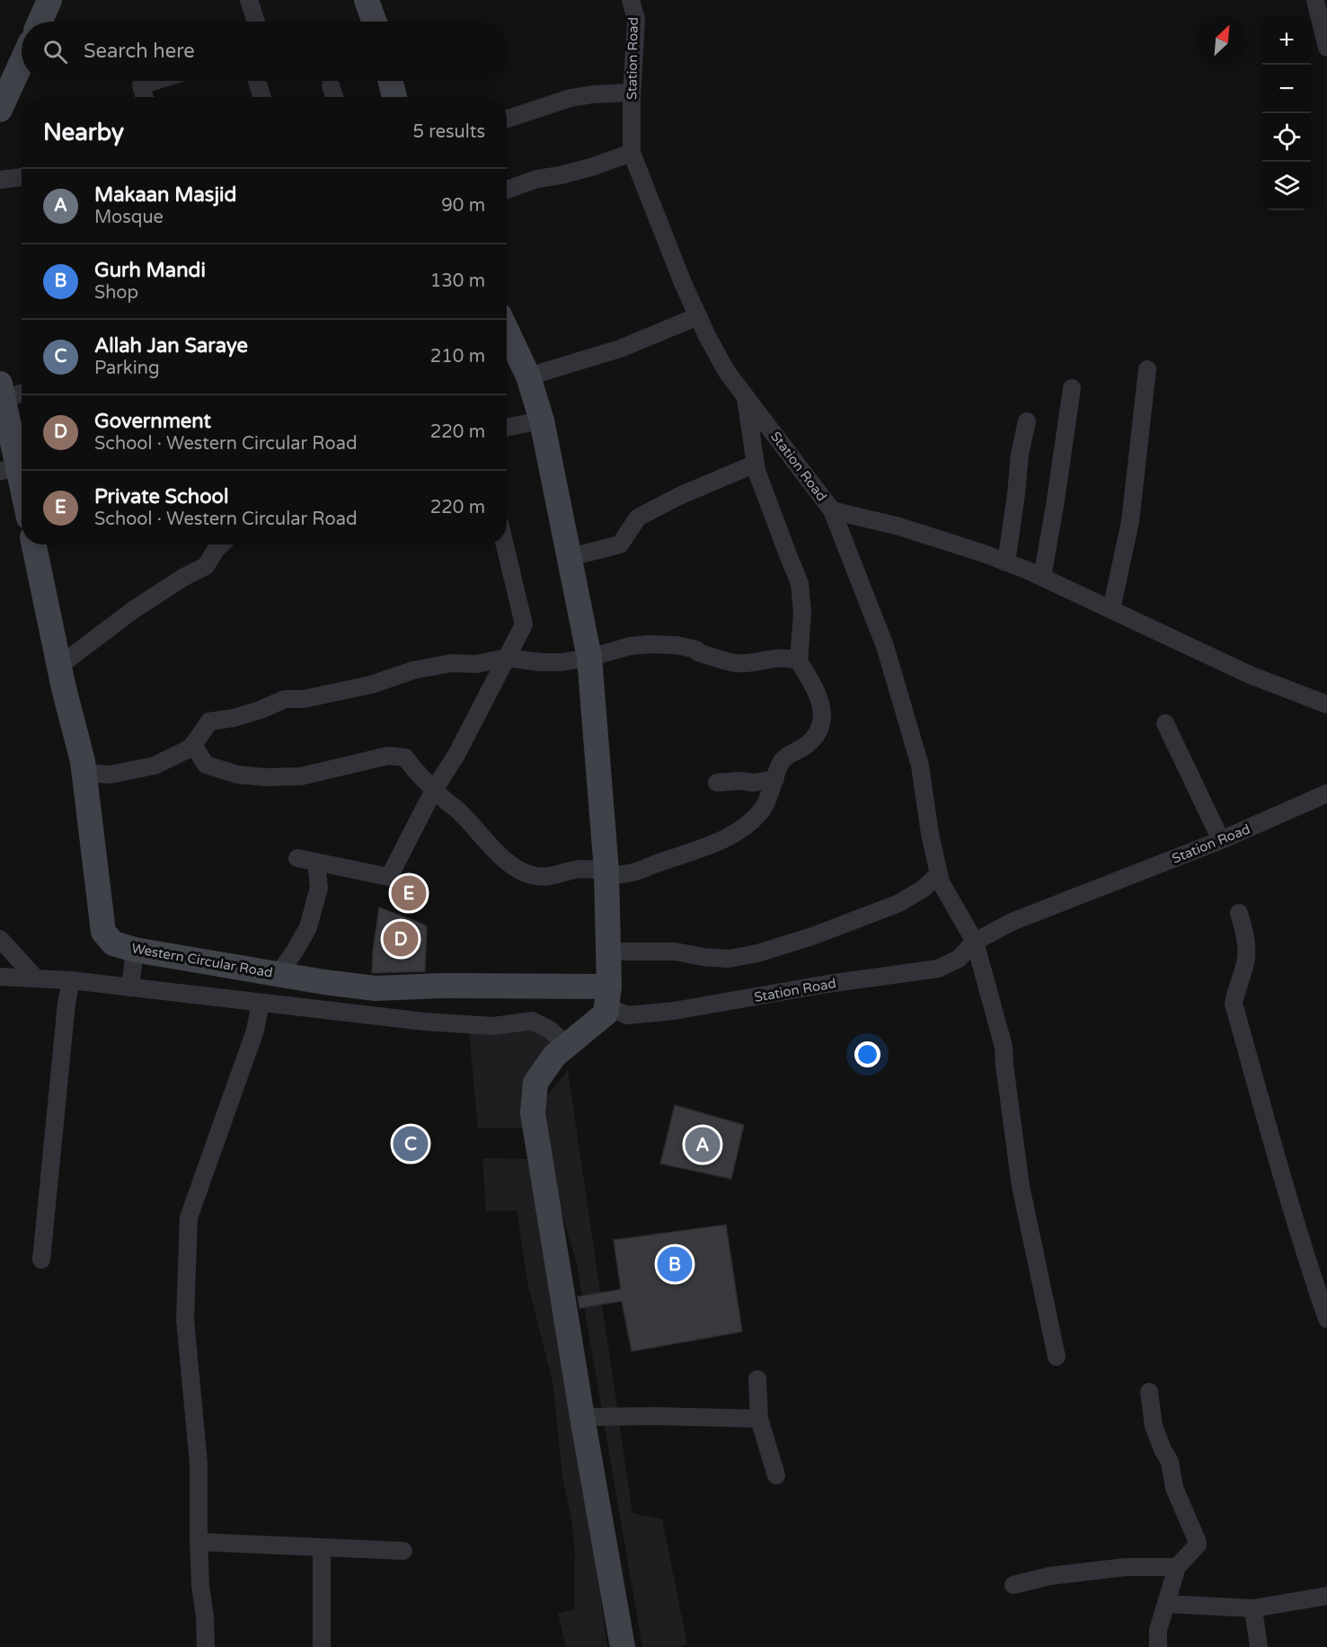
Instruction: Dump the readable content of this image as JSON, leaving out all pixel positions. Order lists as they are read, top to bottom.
{
  "streets": {
    "main road": ["Western Circular Road"],
    "street": ["Station Road"]
  },
  "crossings": [
    ["Station Road", "Western Circular Road"]
  ],
  "north": "top right",
  "page": {
    "map_buttons": ["+", "−"],
    "search": "Search here",
    "heading": ["Nearby", "5 results"],
    "list": [
      {
        "mark": "A",
        "name": "Makaan Masjid",
        "note": "Mosque",
        "value": "90 m"
      },
      {
        "mark": "B",
        "name": "Gurh Mandi",
        "note": "Shop",
        "value": "130 m"
      },
      {
        "mark": "C",
        "name": "Allah Jan Saraye",
        "note": "Parking",
        "value": "210 m"
      },
      {
        "mark": "D",
        "name": "Government",
        "note": "School · Western Circular Road",
        "value": "220 m"
      },
      {
        "mark": "E",
        "name": "Private School",
        "note": "School · Western Circular Road",
        "value": "220 m"
      }
    ],
    "pins": [
      "E",
      "D",
      "C",
      "A",
      "B"
    ]
  }
}
